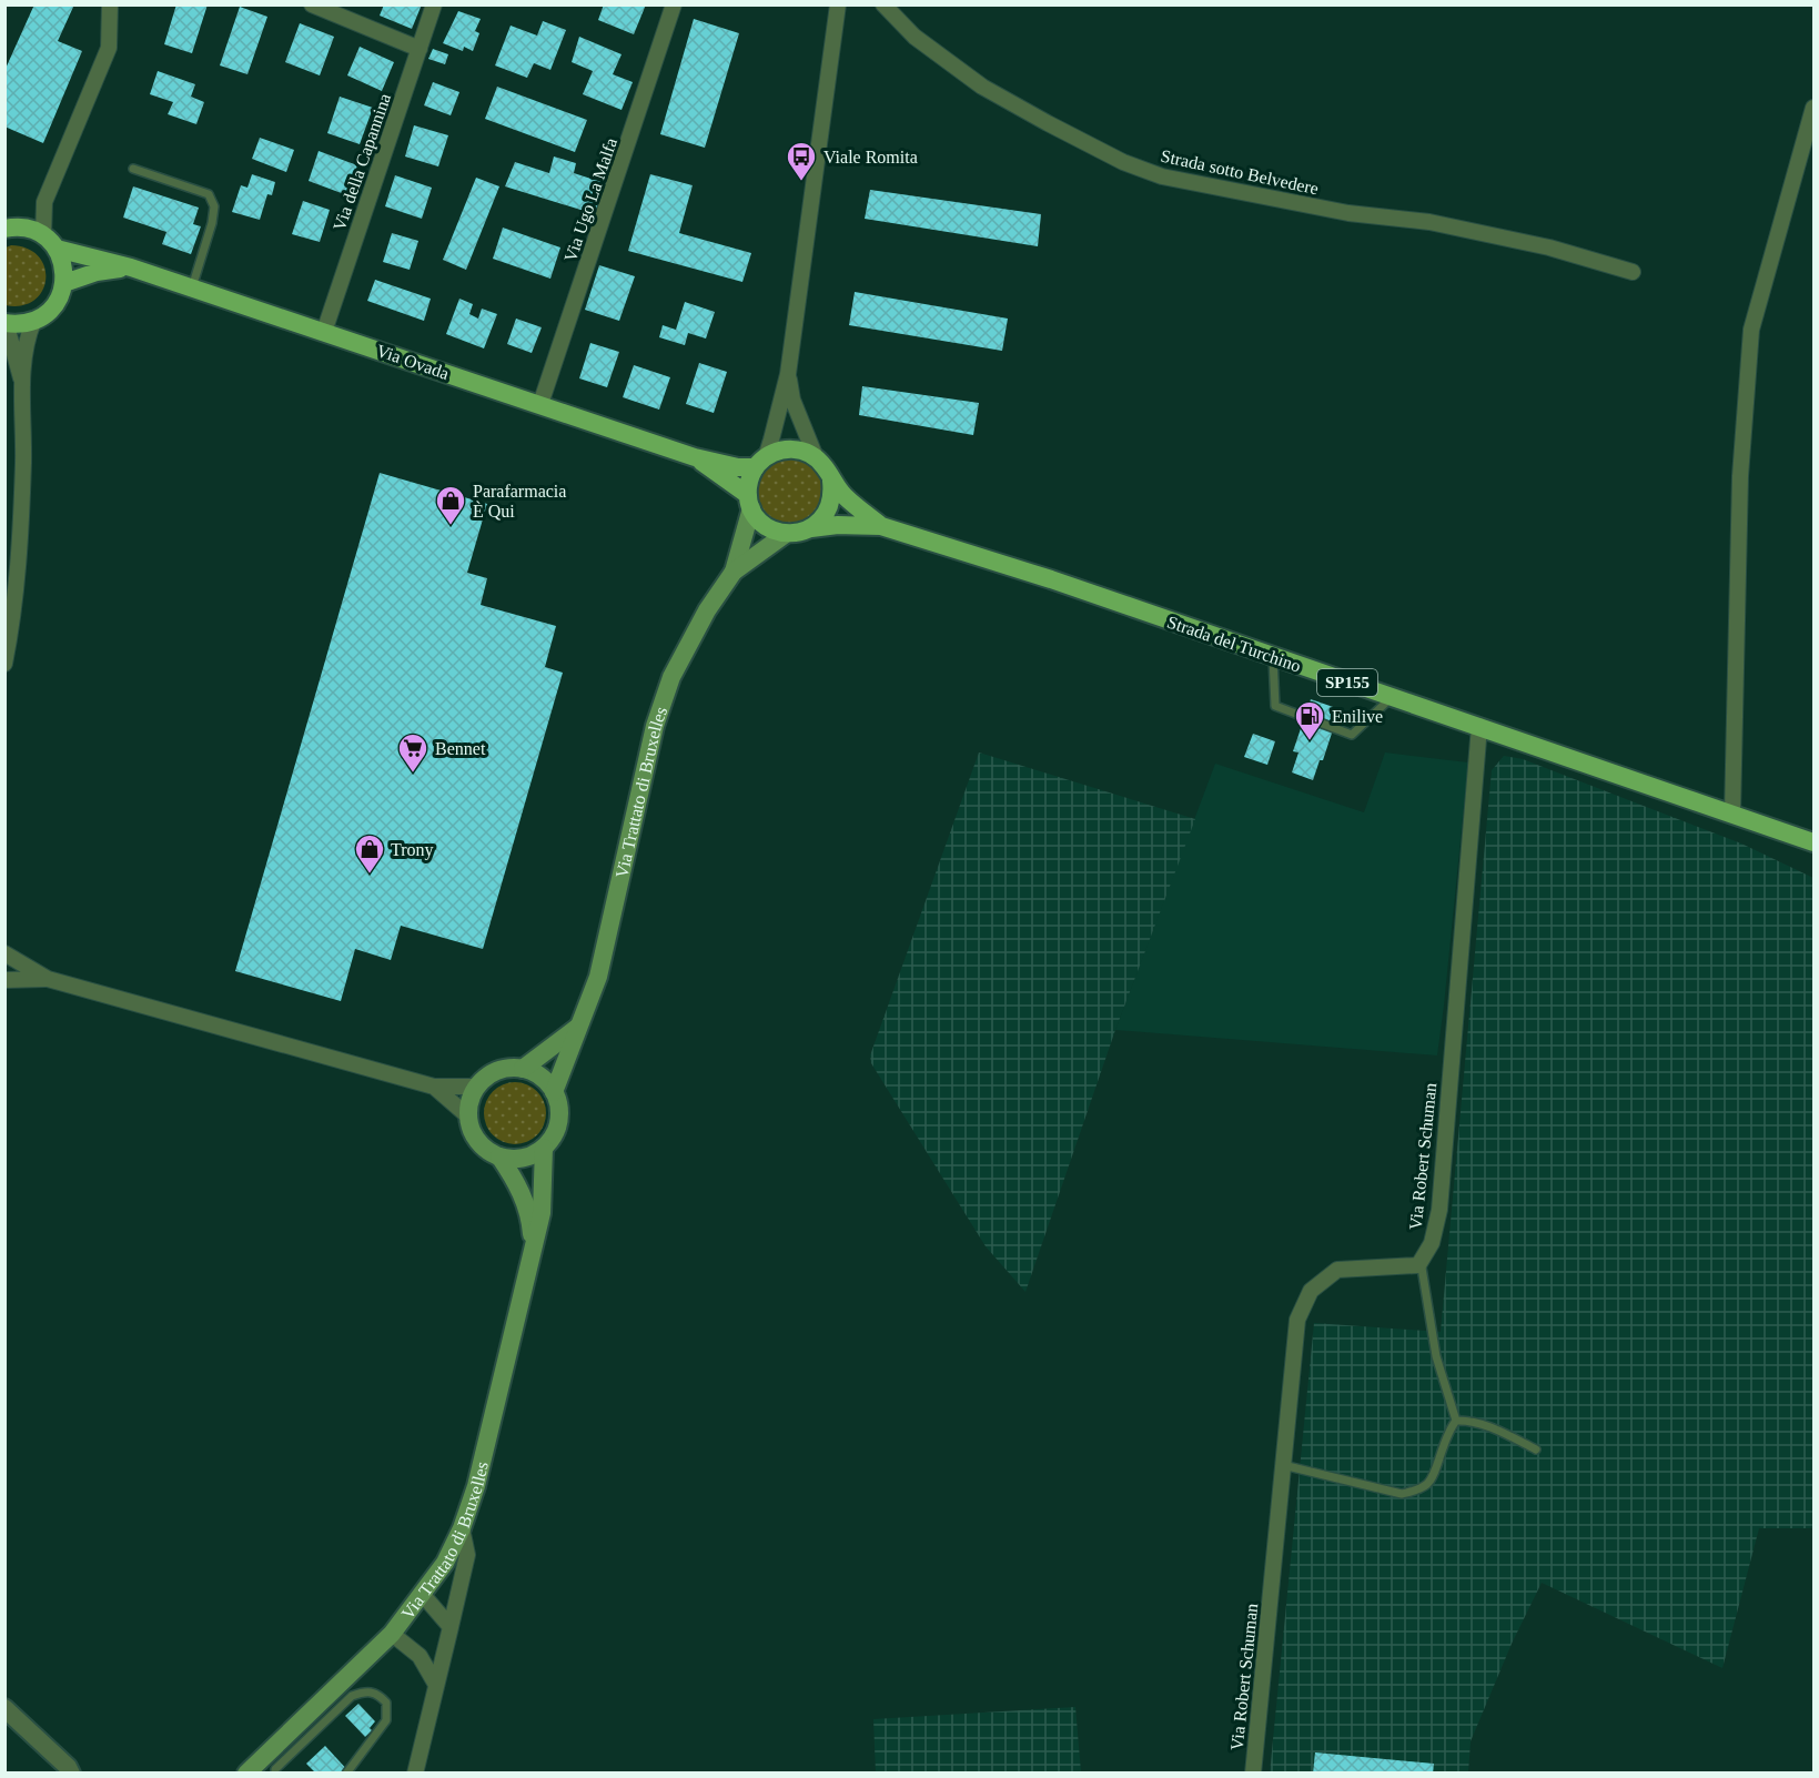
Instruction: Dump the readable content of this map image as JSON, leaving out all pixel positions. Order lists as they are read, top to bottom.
{
  "streets": {
    "main road": [
      "Via Ovada",
      "Strada del Turchino",
      "SP155",
      "Via Trattato di Bruxelles"
    ],
    "street": [
      "Via della Capannina",
      "Strada sotto Belvedere",
      "Via Ugo La Malfa",
      "Via Robert Schuman"
    ]
  },
  "crossings": [
    ["Via della Capannina", "Via Ovada"],
    ["Via Ugo La Malfa", "Via Ovada"],
    ["Via Ovada", "Strada del Turchino"],
    ["Via Ovada", "Via Trattato di Bruxelles"],
    ["Strada del Turchino", "Via Trattato di Bruxelles"],
    ["Strada del Turchino", "Via Robert Schuman"]
  ],
  "places": {
    "bus stop": ["Viale Romita"],
    "shop": ["Parafarmacia È Qui", "Trony"],
    "fuel station": ["Enilive"],
    "supermarket": ["Bennet"]
  }
}
